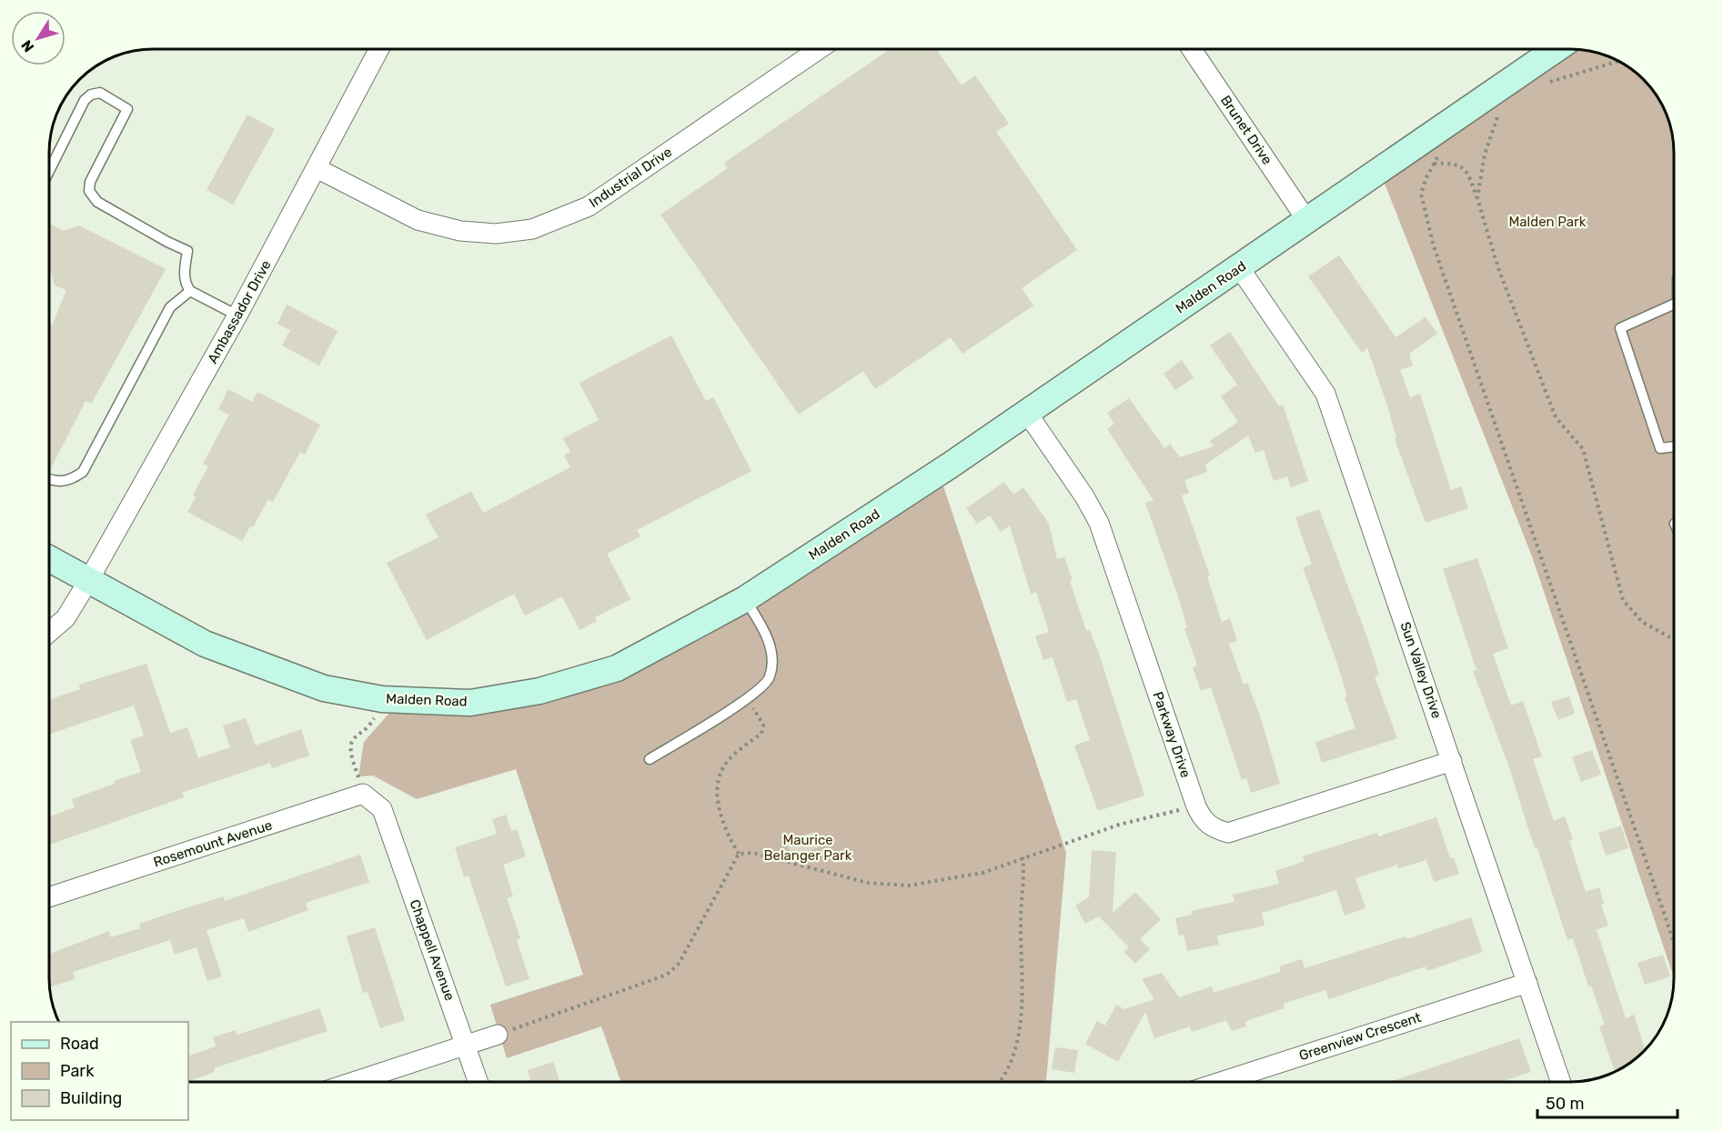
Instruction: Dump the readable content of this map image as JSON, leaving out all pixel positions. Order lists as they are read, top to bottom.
{
  "streets": {
    "main road": ["Malden Road"],
    "street": [
      "Brunet Drive",
      "Industrial Drive",
      "Ambassador Drive",
      "Sun Valley Drive",
      "Parkway Drive",
      "Rosemount Avenue",
      "Chappell Avenue",
      "Greenview Crescent"
    ]
  },
  "crossings": [
    ["Brunet Drive", "Malden Road"],
    ["Industrial Drive", "Ambassador Drive"],
    ["Malden Road", "Ambassador Drive"],
    ["Malden Road", "Sun Valley Drive"],
    ["Malden Road", "Parkway Drive"],
    ["Sun Valley Drive", "Parkway Drive"],
    ["Sun Valley Drive", "Greenview Crescent"],
    ["Rosemount Avenue", "Chappell Avenue"]
  ],
  "parks": ["Malden Park", "Maurice Belanger Park"],
  "legend": ["Road", "Park", "Building"],
  "scale_bar": "50 m",
  "north": "bottom left"
}
